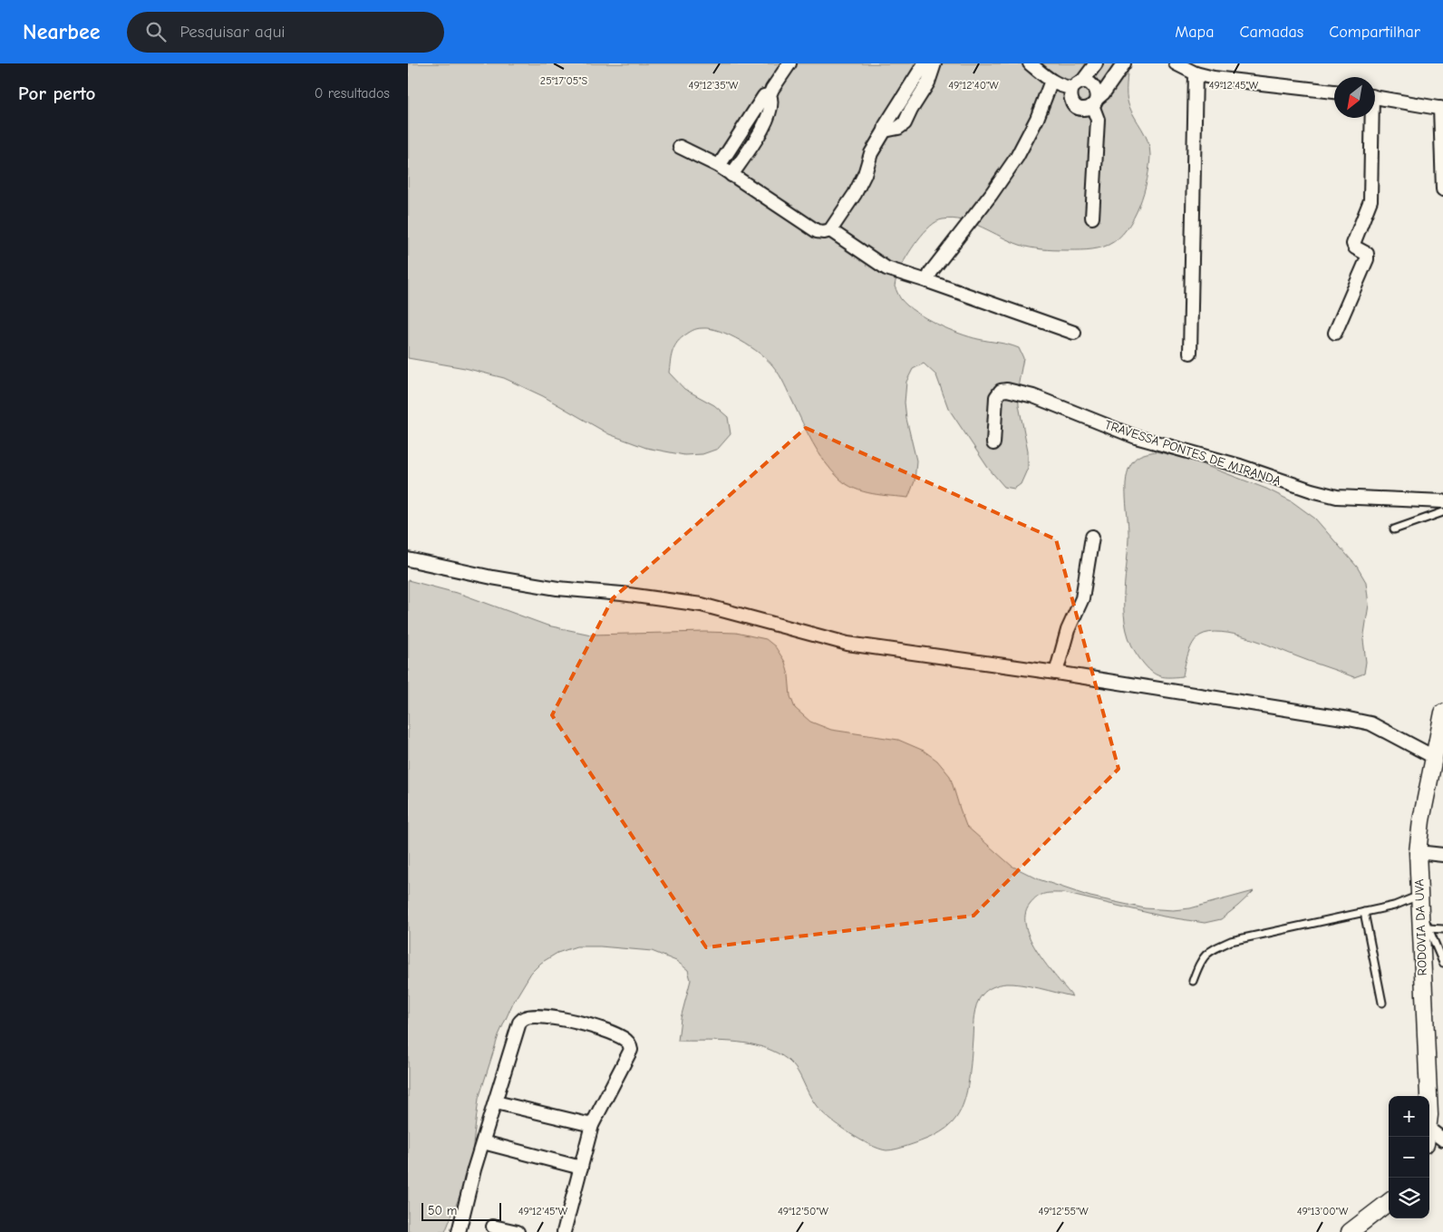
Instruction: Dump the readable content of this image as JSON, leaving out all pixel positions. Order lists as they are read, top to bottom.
{
  "streets": {
    "street": ["TRAVESSA PONTES DE MIRANDA", "RODOVIA DA UVA"]
  },
  "scale_bar": "50 m",
  "north": "bottom left",
  "page": {
    "header": "Nearbee",
    "search": "Pesquisar aqui",
    "nav": ["Mapa", "Camadas", "Compartilhar"],
    "heading": ["Por perto", "0 resultados"],
    "map_buttons": ["+", "−"],
    "scale": "50 m"
  },
  "coordinates": [
    "25°17'05\"S",
    "49°12'45\"W",
    "49°12'35\"W",
    "49°12'40\"W",
    "49°12'50\"W",
    "49°12'55\"W",
    "49°13'00\"W"
  ]
}
